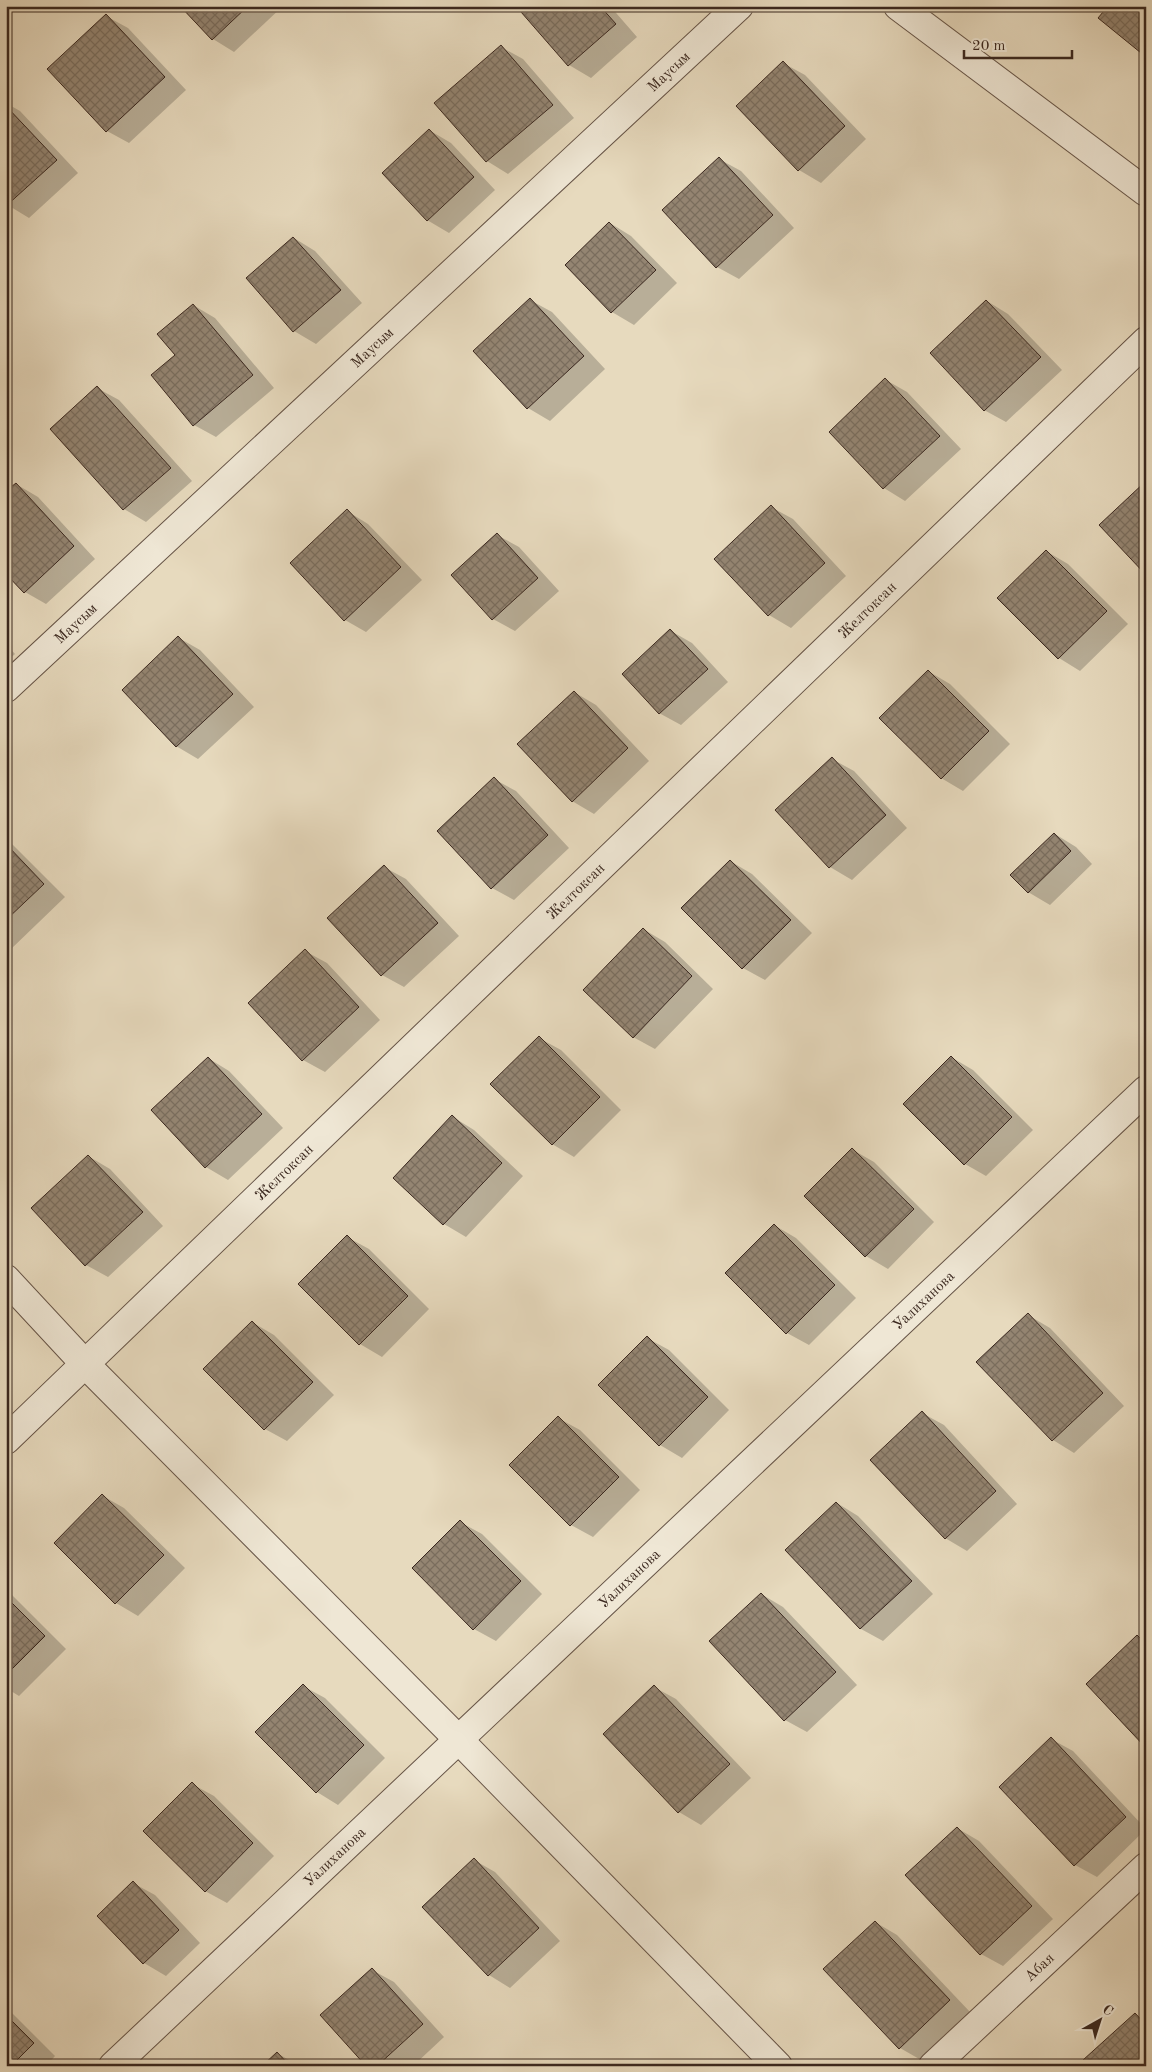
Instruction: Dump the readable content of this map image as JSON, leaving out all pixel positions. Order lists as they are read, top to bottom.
{
  "streets": {
    "street": [
      "Маусым",
      "Желтоксан",
      "Уалиханова",
      "Абая"
    ]
  },
  "scale_bar": "20 m",
  "north": "top right"
}
